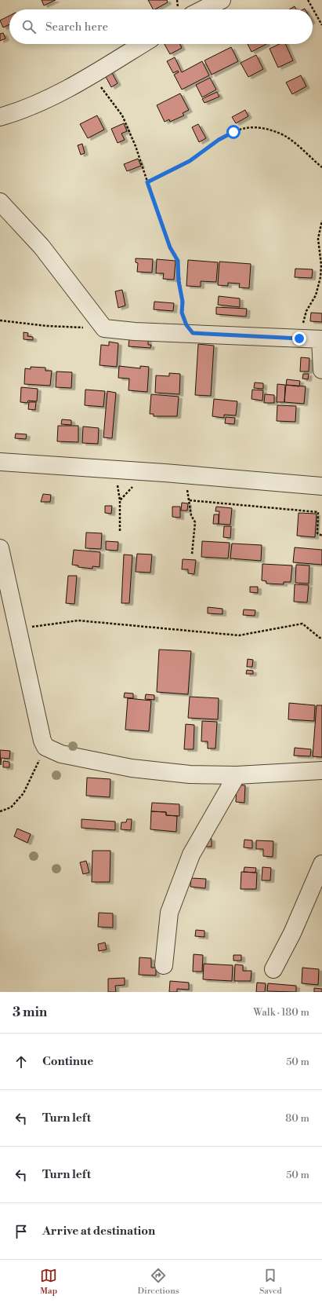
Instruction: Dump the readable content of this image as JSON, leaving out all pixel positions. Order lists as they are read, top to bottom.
{
  "page": {
    "search": "Search here",
    "heading": ["3 min", "Walk · 180 m"],
    "list": [
      ["Continue", "50 m"],
      ["Turn left", "80 m"],
      ["Turn left", "50 m"],
      "Arrive at destination"
    ],
    "nav": ["Map", "Directions", "Saved"]
  }
}
